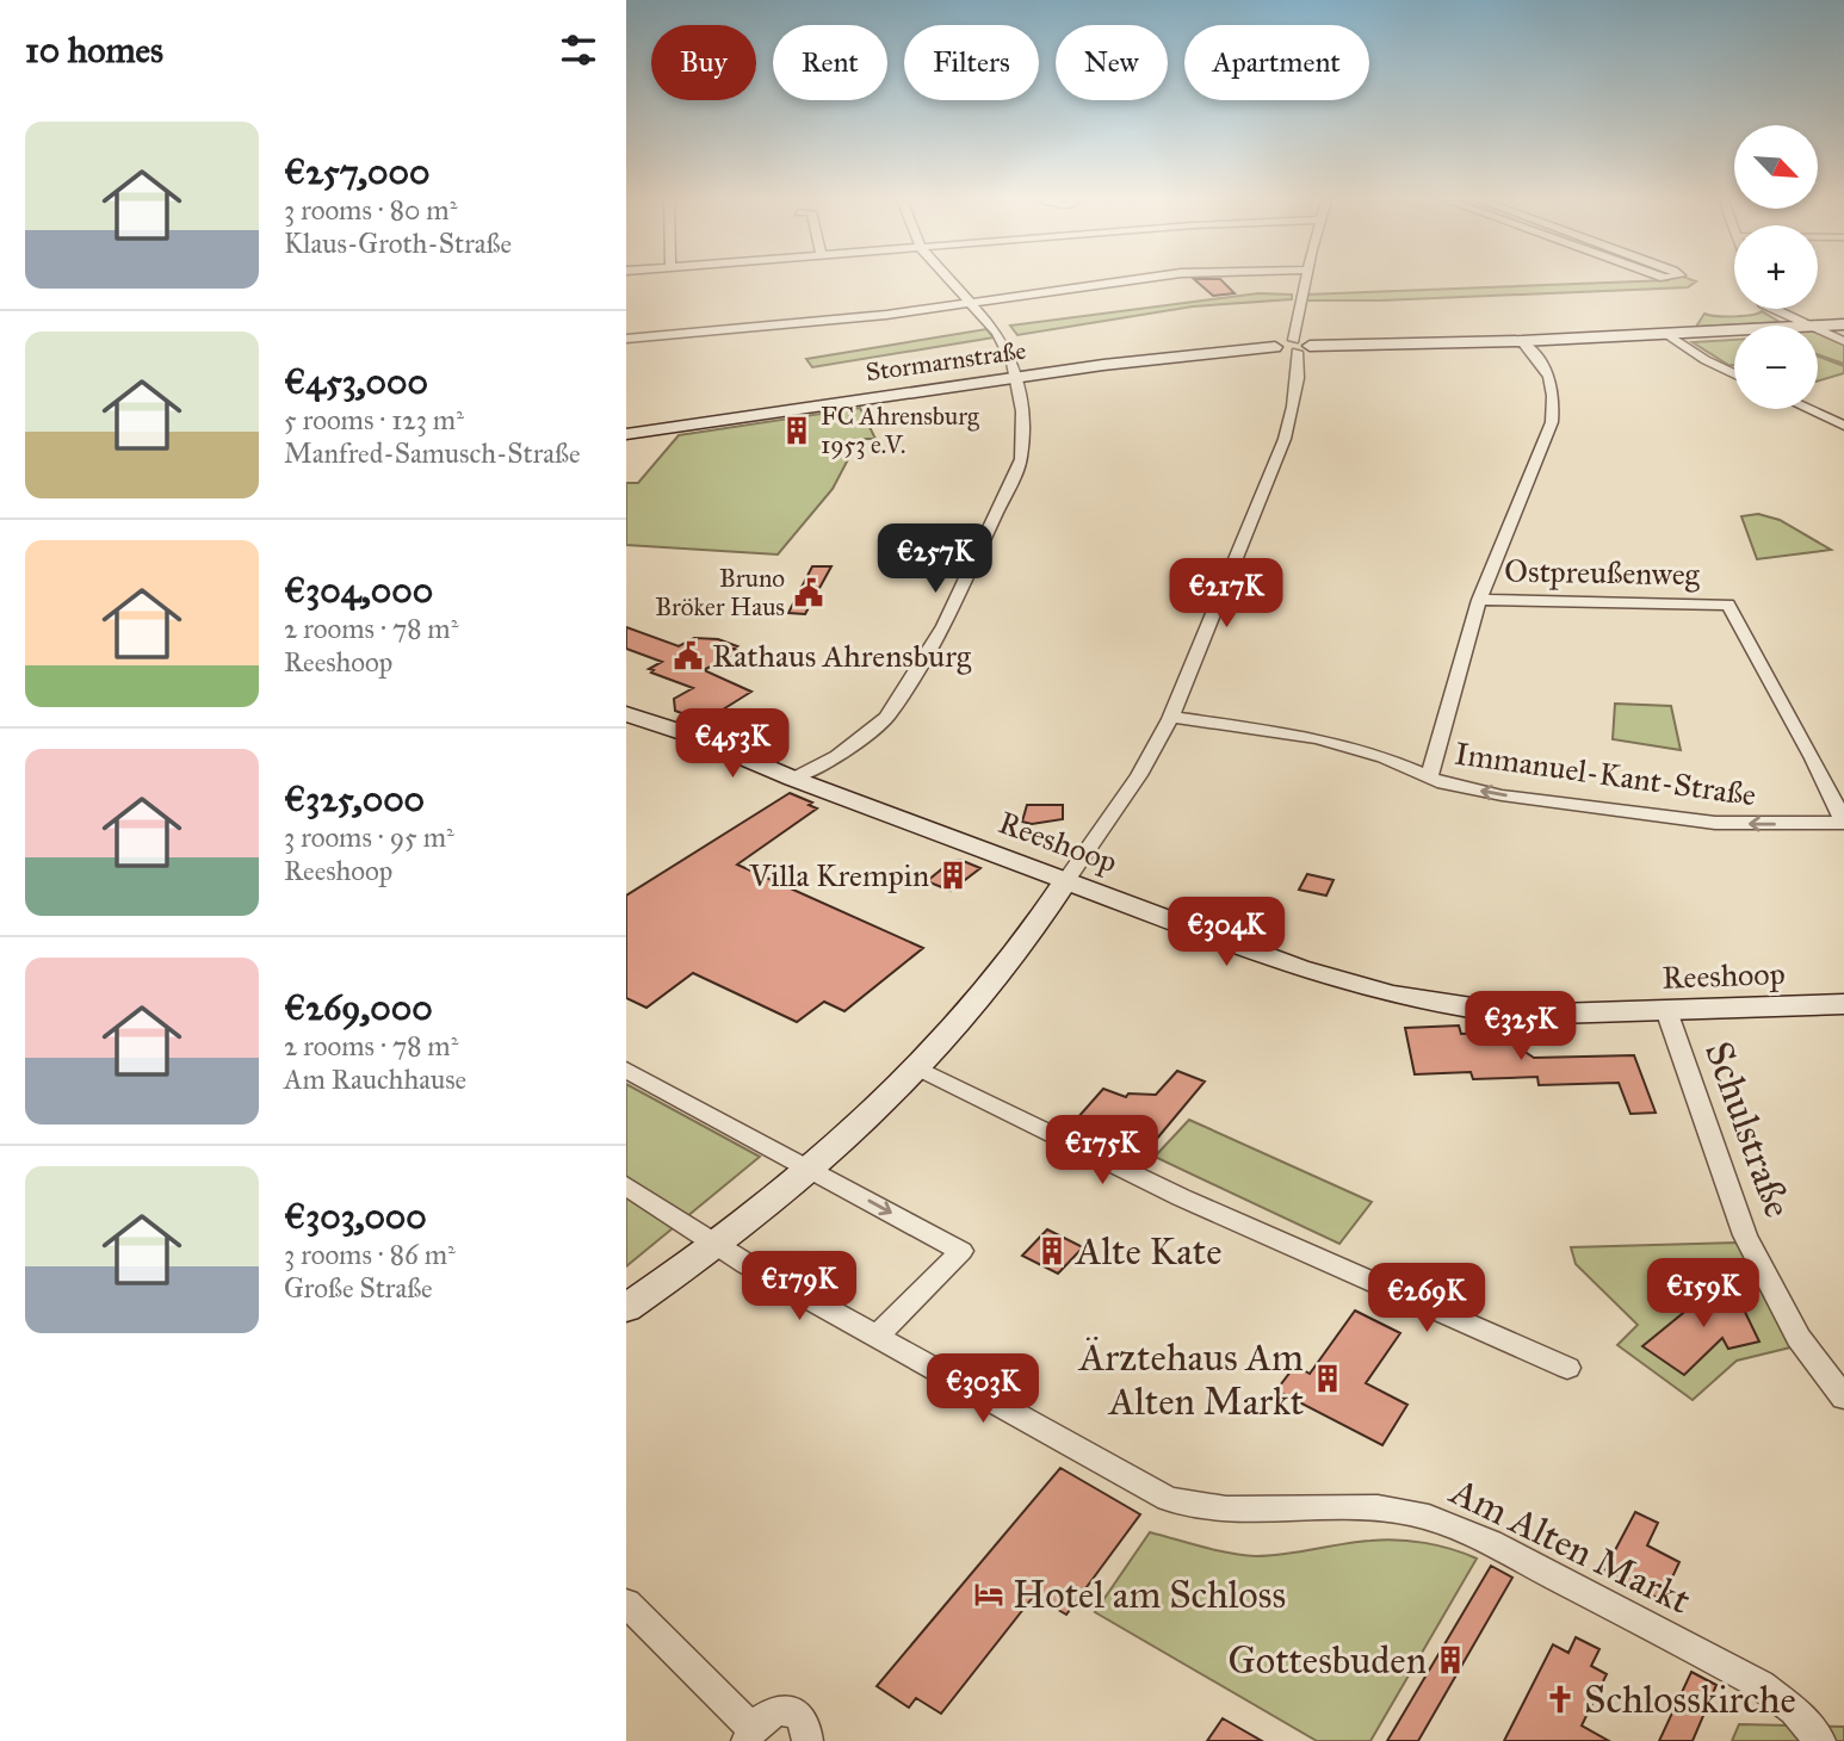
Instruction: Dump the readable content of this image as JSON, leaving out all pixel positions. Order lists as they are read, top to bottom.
{
  "streets": {
    "street": [
      "Stormarnstraße",
      "Ostpreußenweg",
      "Immanuel-Kant-Straße",
      "Reeshoop",
      "Schulstraße",
      "Am Alten Markt"
    ]
  },
  "crossings": [
    ["Ostpreußenweg", "Immanuel-Kant-Straße"],
    ["Reeshoop", "Schulstraße"]
  ],
  "one_way": ["Immanuel-Kant-Straße"],
  "places": {
    "building": [
      "FC Ahrensburg 1953 e.V.",
      "Villa Krempin",
      "Alte Kate",
      "Ärztehaus Am Alten Markt",
      "Gottesbuden"
    ],
    "public building": ["Bruno Bröker Haus", "Rathaus Ahrensburg"],
    "hotel": ["Hotel am Schloss"],
    "church": ["Schlosskirche"]
  },
  "north": "bottom right",
  "page": {
    "heading": "10 homes",
    "chip": [
      "Buy",
      "Rent",
      "Filters",
      "New",
      "Apartment"
    ],
    "list": [
      {
        "name": "€257,000",
        "note": "3 rooms · 80 m² · Klaus-Groth-Straße"
      },
      {
        "name": "€453,000",
        "note": "5 rooms · 123 m² · Manfred-Samusch-Straße"
      },
      {
        "name": "€304,000",
        "note": "2 rooms · 78 m² · Reeshoop"
      },
      {
        "name": "€325,000",
        "note": "3 rooms · 95 m² · Reeshoop"
      },
      {
        "name": "€269,000",
        "note": "2 rooms · 78 m² · Am Rauchhause"
      },
      {
        "name": "€303,000",
        "note": "3 rooms · 86 m² · Große Straße"
      }
    ],
    "map_buttons": ["+", "−"],
    "price": [
      "€257K",
      "€217K",
      "€453K",
      "€304K",
      "€325K",
      "€175K",
      "€179K",
      "€159K",
      "€269K",
      "€303K"
    ]
  }
}
